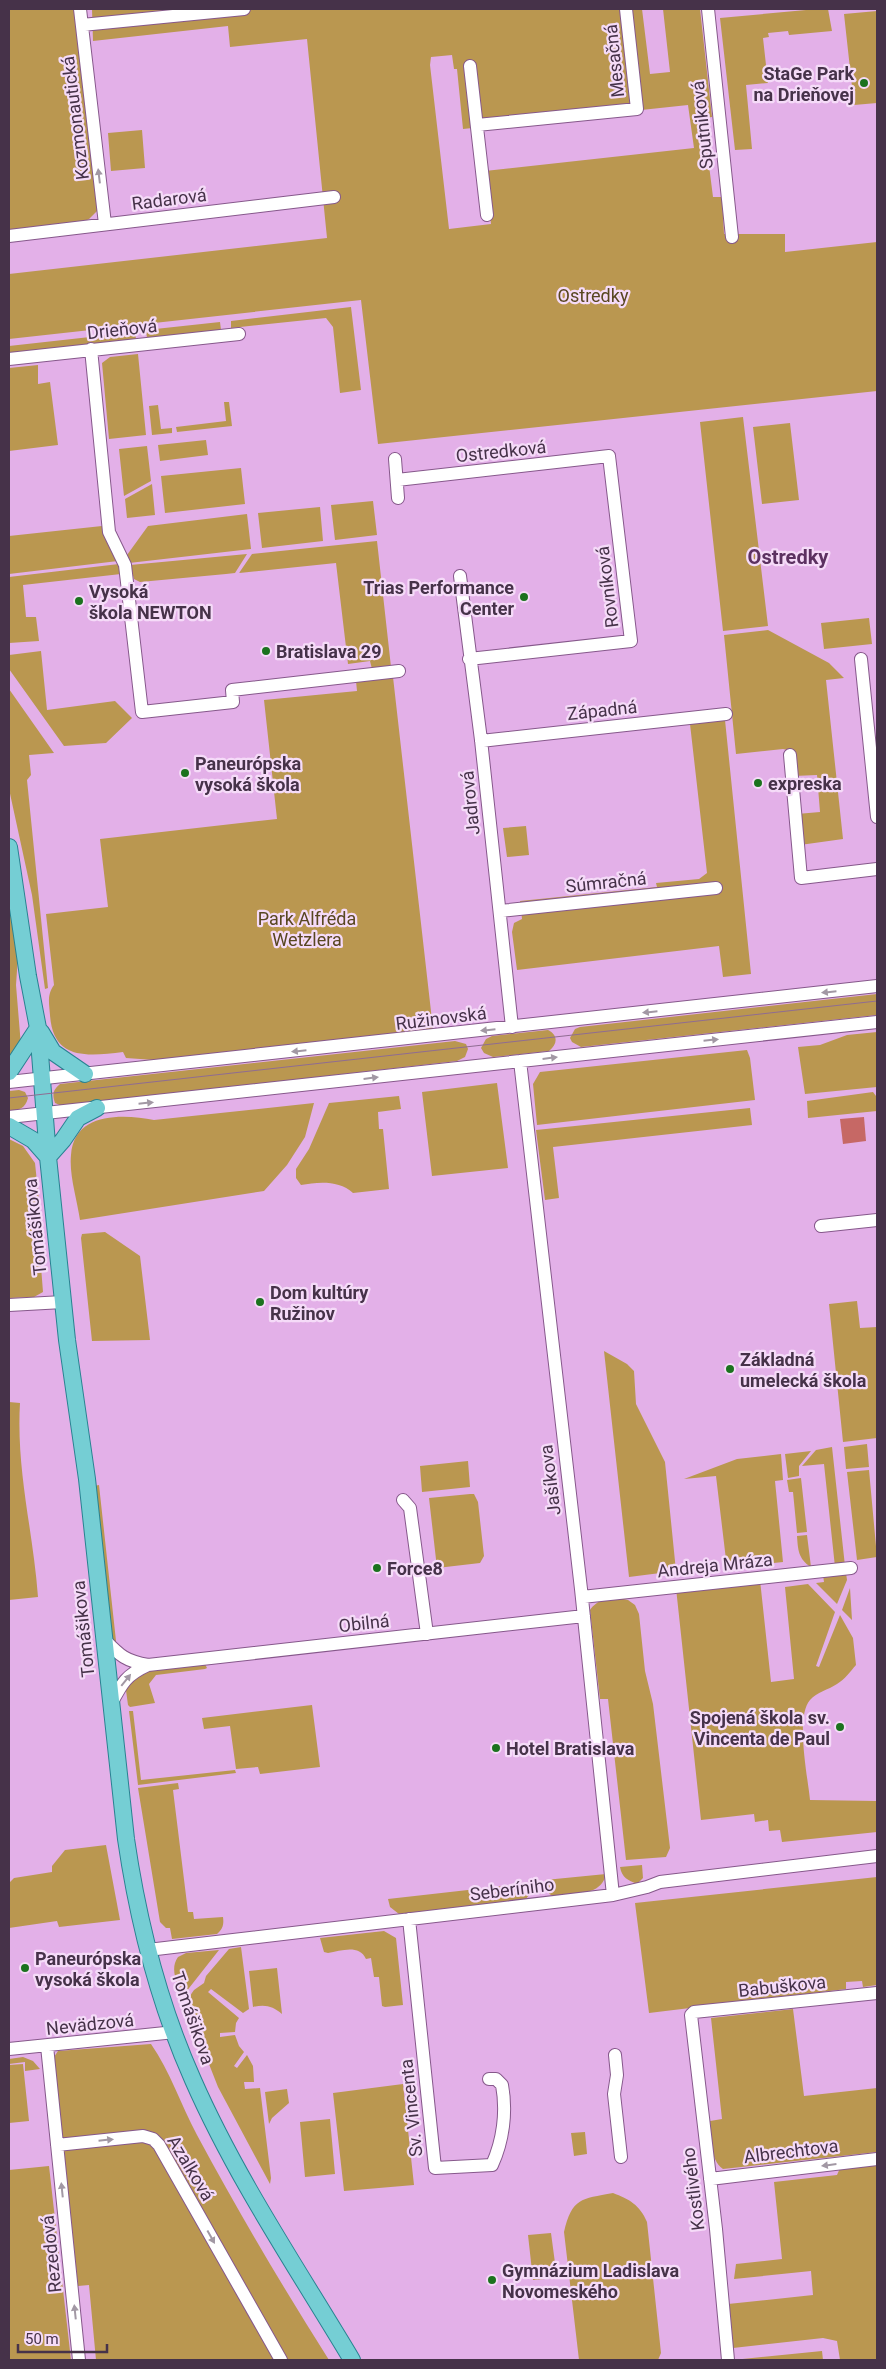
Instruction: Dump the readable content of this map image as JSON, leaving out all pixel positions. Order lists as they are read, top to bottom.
{
  "streets": {
    "main road": ["Tomášikova"],
    "street": [
      "Mesačná",
      "Kozmonautická",
      "Sputniková",
      "Radarová",
      "Drieňová",
      "Ostredková",
      "Rovníková",
      "Západná",
      "Jadrová",
      "Súmračná",
      "Ružinovská",
      "Jašíkova",
      "Andreja Mráza",
      "Obilná",
      "Seberíniho",
      "Babuškova",
      "Nevädzová",
      "Sv. Vincenta",
      "Albrechtova",
      "Azalková",
      "Kostlivého",
      "Rezedová"
    ]
  },
  "crossings": [
    ["Kozmonautická", "Radarová"],
    ["Ostredková", "Rovníková"],
    ["Rovníková", "Jadrová"],
    ["Západná", "Jadrová"],
    ["Jadrová", "Súmračná"],
    ["Jadrová", "Ružinovská"],
    ["Ružinovská", "Tomášikova"],
    ["Tomášikova", "Obilná"],
    ["Tomášikova", "Seberíniho"],
    ["Tomášikova", "Nevädzová"],
    ["Jašíkova", "Andreja Mráza"],
    ["Jašíkova", "Obilná"],
    ["Jašíkova", "Seberíniho"],
    ["Seberíniho", "Sv. Vincenta"],
    ["Babuškova", "Kostlivého"],
    ["Albrechtova", "Kostlivého"],
    ["Azalková", "Rezedová"]
  ],
  "one_way": [
    "Kozmonautická",
    "Albrechtova",
    "Azalková",
    "Rezedová"
  ],
  "districts": ["Ostredky"],
  "parks": ["Ostredky", "Park Alfréda Wetzlera"],
  "places": [
    "StaGe Park na Drieňovej",
    "Trias Performance Center",
    "Vysoká škola NEWTON",
    "Bratislava 29",
    "Рaneurópska vysoká škola",
    "expreska",
    "Dom kultúry Ružinov",
    "Základná umelecká škola",
    "Force8",
    "Spojená škola sv. Vincenta de Paul",
    "Hotel Bratislava",
    "Paneurópska vysoká škola",
    "Gymnázium Ladislava Novomeského"
  ],
  "scale_bar": "50 m"
}
